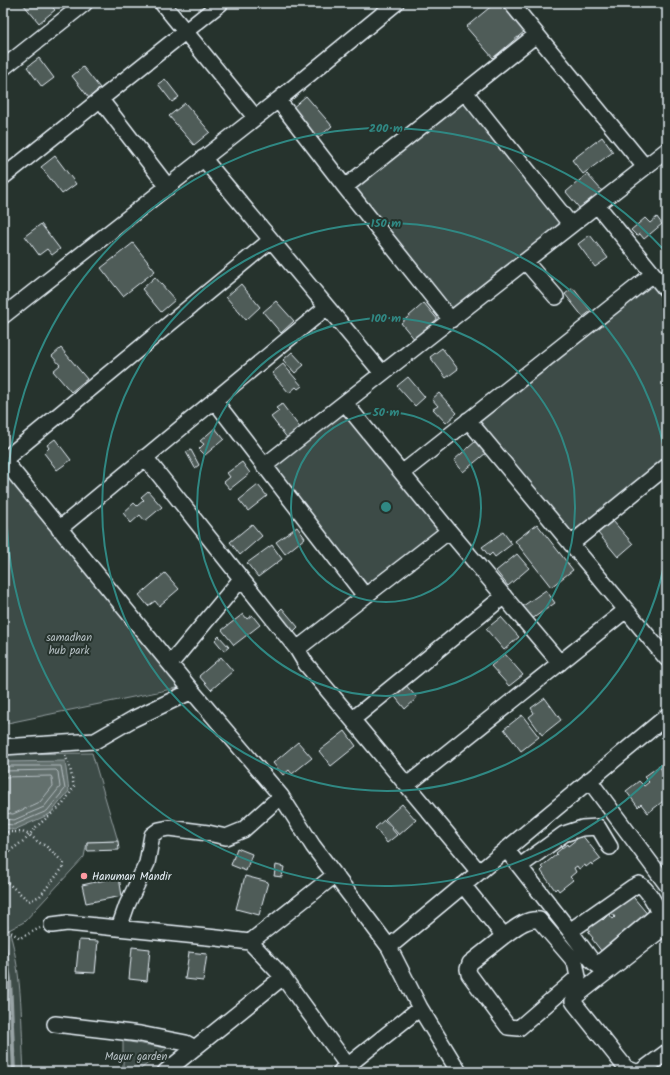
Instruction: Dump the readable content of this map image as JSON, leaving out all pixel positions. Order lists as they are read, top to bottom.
{
  "parks": ["samadhan hub park", "Mayur garden"],
  "places": ["Hanuman Mandir"],
  "rings": [
    "200 m",
    "150 m",
    "100 m",
    "50 m"
  ]
}
